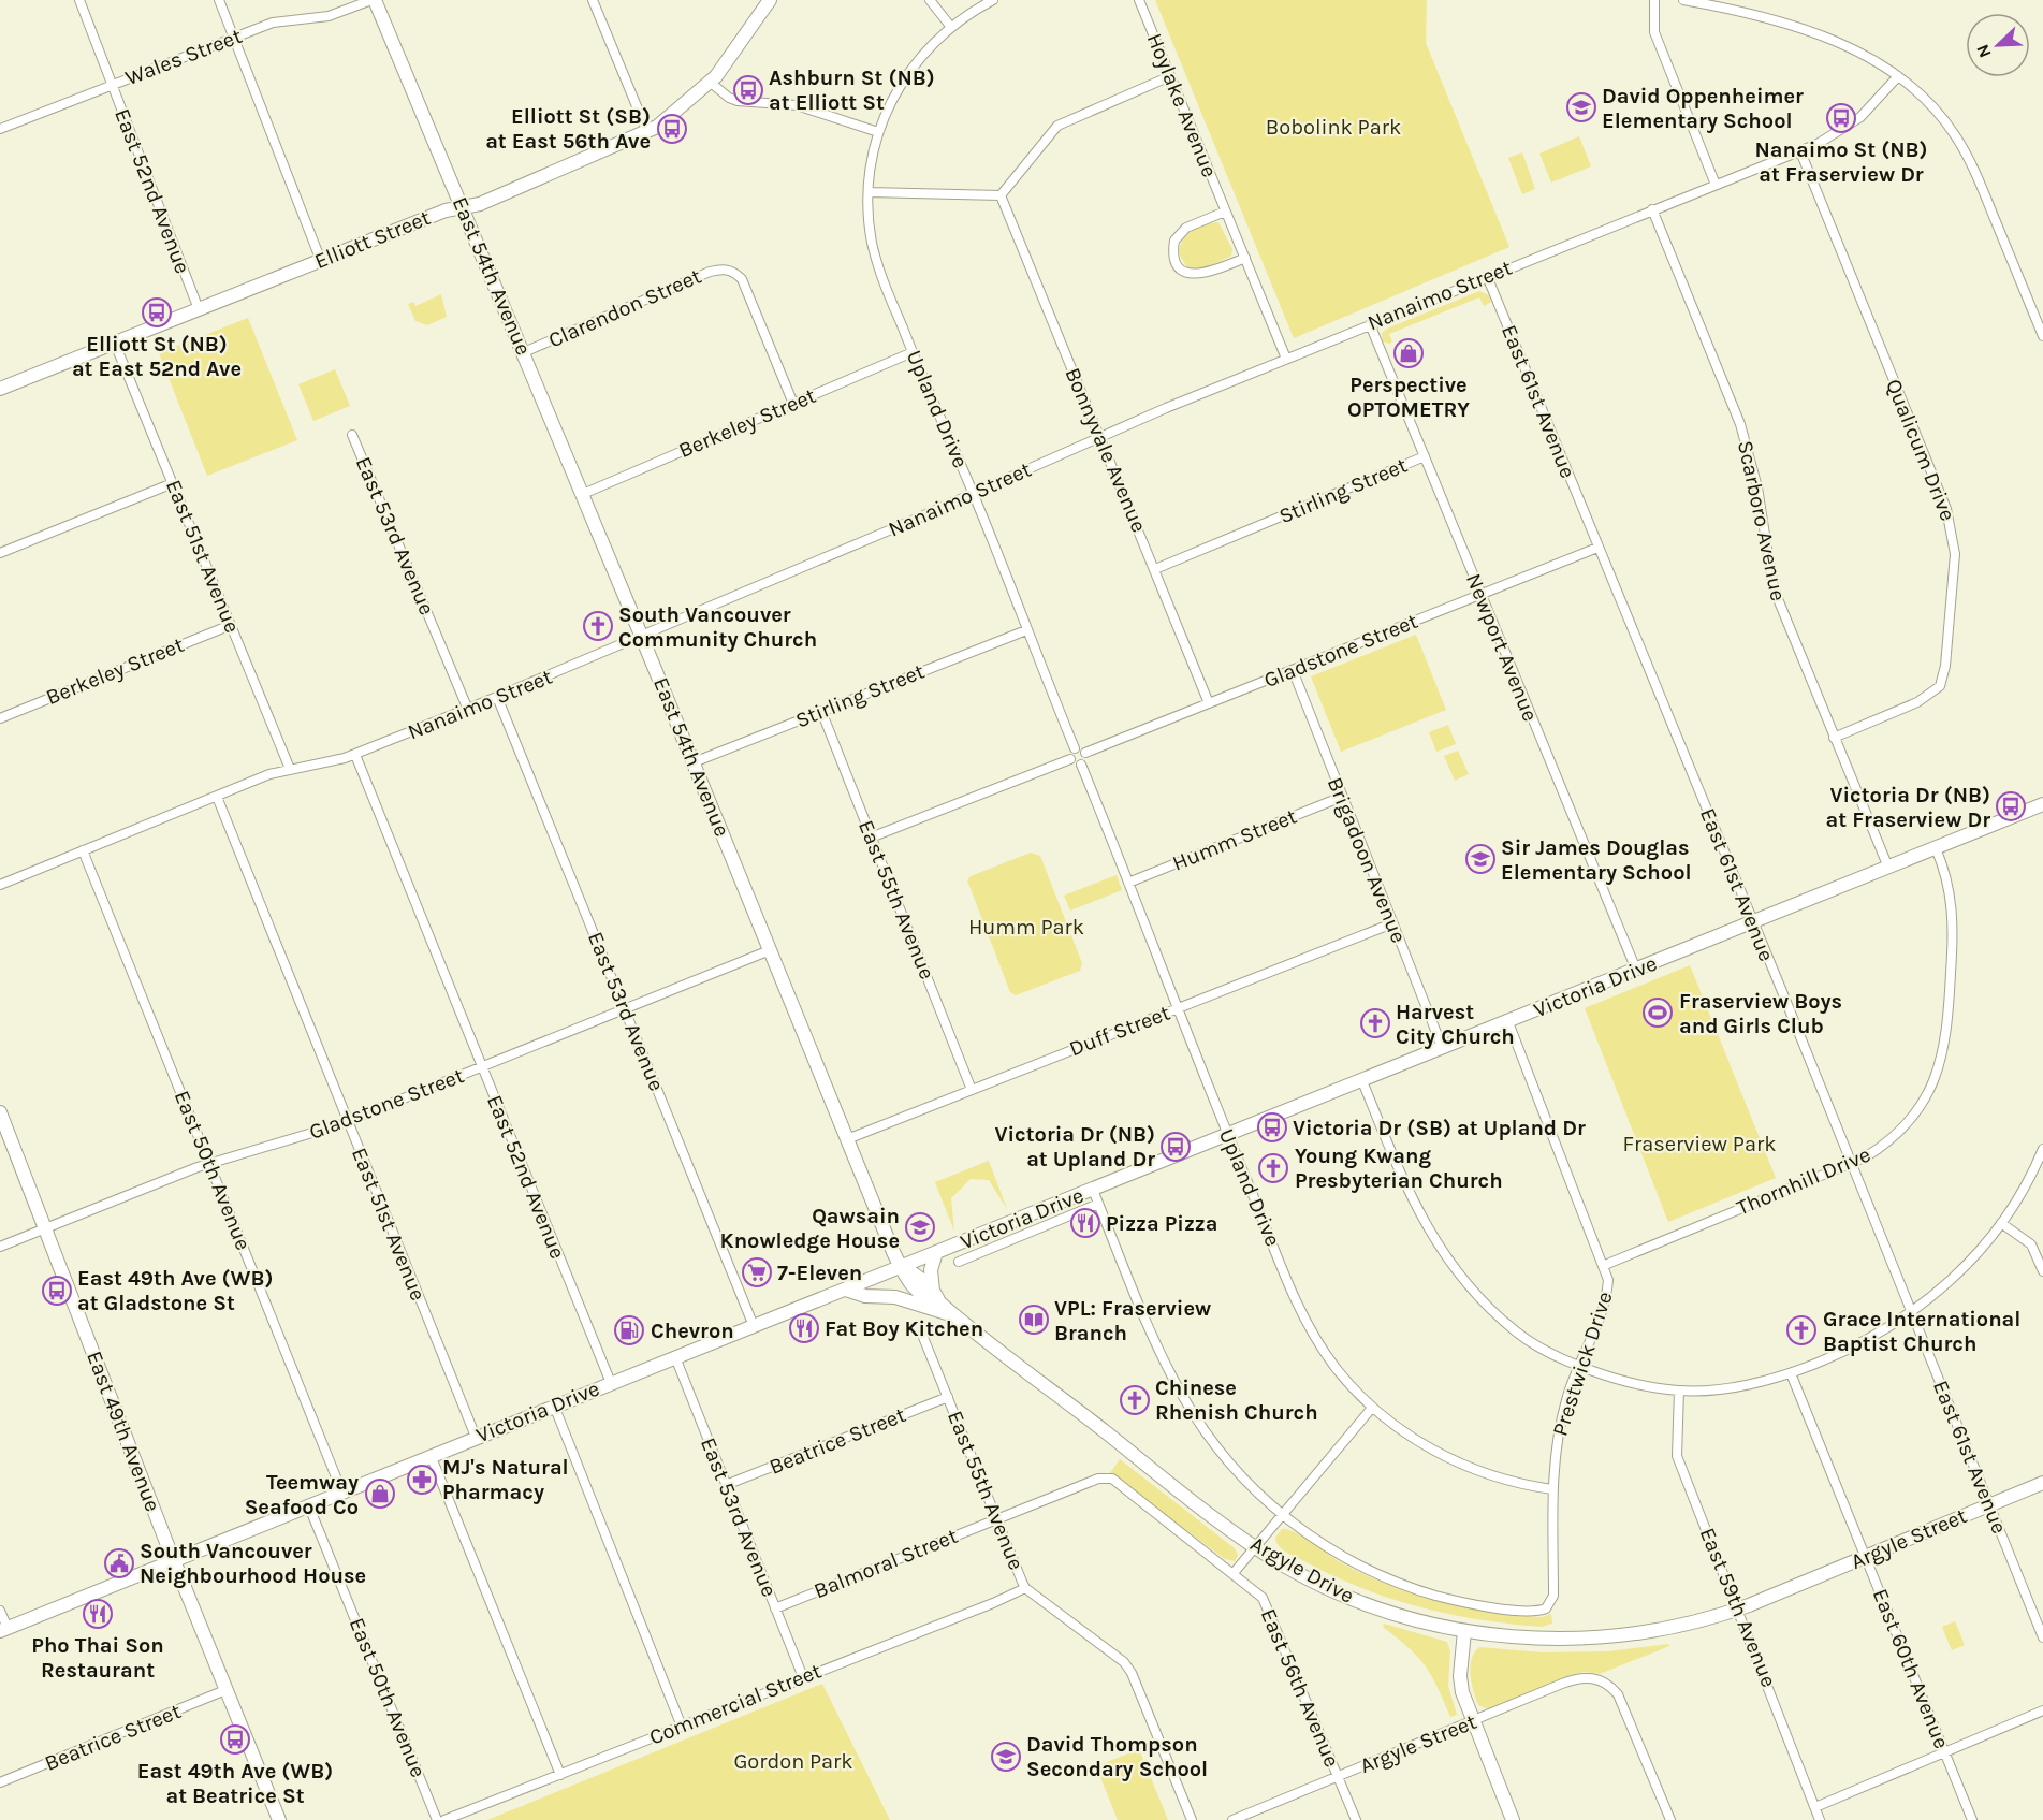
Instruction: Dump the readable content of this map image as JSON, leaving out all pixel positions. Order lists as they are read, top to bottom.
{
  "streets": {
    "street": [
      "Wales Street",
      "Hoylake Avenue",
      "East 52nd Avenue",
      "Elliott Street",
      "East 54th Avenue",
      "Nanaimo Street",
      "Clarendon Street",
      "East 61st Avenue",
      "Upland Drive",
      "Berkeley Street",
      "Bonnyvale Avenue",
      "Qualicum Drive",
      "Stirling Street",
      "Scarboro Avenue",
      "East 53rd Avenue",
      "East 51st Avenue",
      "Newport Avenue",
      "Gladstone Street",
      "Humm Street",
      "Brigadoon Avenue",
      "East 55th Avenue",
      "Victoria Drive",
      "Duff Street",
      "East 50th Avenue",
      "Thornhill Drive",
      "Prestwick Drive",
      "East 49th Avenue",
      "Beatrice Street",
      "Argyle Street",
      "Balmoral Street",
      "Argyle Drive",
      "East 59th Avenue",
      "East 60th Avenue",
      "East 56th Avenue",
      "Commercial Street"
    ]
  },
  "crossings": [
    ["Wales Street", "East 52nd Avenue"],
    ["Wales Street", "East 54th Avenue"],
    ["Hoylake Avenue", "Nanaimo Street"],
    ["East 52nd Avenue", "Elliott Street"],
    ["East 52nd Avenue", "Nanaimo Street"],
    ["East 52nd Avenue", "Gladstone Street"],
    ["East 52nd Avenue", "Victoria Drive"],
    ["Elliott Street", "East 54th Avenue"],
    ["Elliott Street", "East 51st Avenue"],
    ["East 54th Avenue", "Nanaimo Street"],
    ["East 54th Avenue", "Clarendon Street"],
    ["East 54th Avenue", "Berkeley Street"],
    ["East 54th Avenue", "Stirling Street"],
    ["East 54th Avenue", "Gladstone Street"],
    ["East 54th Avenue", "Victoria Drive"],
    ["East 54th Avenue", "Duff Street"],
    ["East 54th Avenue", "Argyle Drive"],
    ["Nanaimo Street", "East 61st Avenue"],
    ["Nanaimo Street", "Upland Drive"],
    ["Nanaimo Street", "Bonnyvale Avenue"],
    ["Nanaimo Street", "Qualicum Drive"],
    ["Nanaimo Street", "Scarboro Avenue"],
    ["Nanaimo Street", "East 53rd Avenue"],
    ["Nanaimo Street", "East 51st Avenue"],
    ["Nanaimo Street", "Newport Avenue"],
    ["Nanaimo Street", "East 50th Avenue"],
    ["Clarendon Street", "Berkeley Street"],
    ["East 61st Avenue", "Gladstone Street"],
    ["East 61st Avenue", "Victoria Drive"],
    ["East 61st Avenue", "Thornhill Drive"],
    ["East 61st Avenue", "Argyle Street"],
    ["Upland Drive", "Berkeley Street"],
    ["Upland Drive", "Stirling Street"],
    ["Upland Drive", "Humm Street"],
    ["Upland Drive", "Victoria Drive"],
    ["Upland Drive", "Duff Street"],
    ["Upland Drive", "Prestwick Drive"],
    ["Berkeley Street", "East 51st Avenue"],
    ["Bonnyvale Avenue", "Stirling Street"],
    ["Bonnyvale Avenue", "Gladstone Street"],
    ["Qualicum Drive", "Scarboro Avenue"],
    ["Stirling Street", "Newport Avenue"],
    ["Stirling Street", "East 55th Avenue"],
    ["Scarboro Avenue", "Victoria Drive"],
    ["East 53rd Avenue", "Gladstone Street"],
    ["East 53rd Avenue", "Victoria Drive"],
    ["East 53rd Avenue", "Beatrice Street"],
    ["East 53rd Avenue", "Balmoral Street"],
    ["East 53rd Avenue", "Commercial Street"],
    ["East 51st Avenue", "Gladstone Street"],
    ["East 51st Avenue", "Victoria Drive"],
    ["Newport Avenue", "Gladstone Street"],
    ["Newport Avenue", "Victoria Drive"],
    ["Gladstone Street", "Brigadoon Avenue"],
    ["Gladstone Street", "East 50th Avenue"],
    ["Gladstone Street", "East 49th Avenue"],
    ["Humm Street", "Brigadoon Avenue"],
    ["Brigadoon Avenue", "Victoria Drive"],
    ["Brigadoon Avenue", "Duff Street"],
    ["East 55th Avenue", "Duff Street"],
    ["East 55th Avenue", "Beatrice Street"],
    ["East 55th Avenue", "Balmoral Street"],
    ["East 55th Avenue", "Commercial Street"],
    ["Victoria Drive", "East 50th Avenue"],
    ["Victoria Drive", "Thornhill Drive"],
    ["Victoria Drive", "Prestwick Drive"],
    ["Victoria Drive", "East 49th Avenue"],
    ["Victoria Drive", "Argyle Drive"],
    ["Thornhill Drive", "Prestwick Drive"],
    ["East 49th Avenue", "Beatrice Street"],
    ["Argyle Street", "Argyle Drive"],
    ["Argyle Street", "East 59th Avenue"],
    ["Argyle Street", "East 60th Avenue"],
    ["Argyle Street", "East 56th Avenue"],
    ["Balmoral Street", "East 56th Avenue"],
    ["Argyle Drive", "East 59th Avenue"]
  ],
  "parks": [
    "Bobolink Park",
    "Humm Park",
    "Fraserview Park",
    "Gordon Park"
  ],
  "places": {
    "bus stop": [
      "Ashburn St (NB) at Elliott St",
      "Nanaimo St (NB) at Fraserview Dr",
      "Elliott St (SB) at East 56th Ave",
      "Elliott St (NB) at East 52nd Ave",
      "Victoria Dr (NB) at Fraserview Dr",
      "Victoria Dr (SB) at Upland Dr",
      "Victoria Dr (NB) at Upland Dr",
      "East 49th Ave (WB) at Gladstone St",
      "East 49th Ave (WB) at Beatrice St"
    ],
    "school or university": [
      "David Oppenheimer Elementary School",
      "Sir James Douglas Elementary School",
      "Qawsain Knowledge House",
      "David Thompson Secondary School"
    ],
    "shop": ["Perspective OPTOMETRY", "Teemway Seafood Co"],
    "church": [
      "South Vancouver Community Church",
      "Harvest City Church",
      "Young Kwang Presbyterian Church",
      "Grace International Baptist Church",
      "Chinese Rhenish Church"
    ],
    "sports": ["Fraserview Boys and Girls Club"],
    "restaurant": ["Pizza Pizza", "Fat Boy Kitchen", "Pho Thai Son Restaurant"],
    "supermarket": ["7-Eleven"],
    "library": ["VPL: Fraserview Branch"],
    "fuel station": ["Chevron"],
    "pharmacy": ["MJ's Natural Pharmacy"],
    "public building": ["South Vancouver Neighbourhood House"]
  },
  "north": "bottom left"
}
